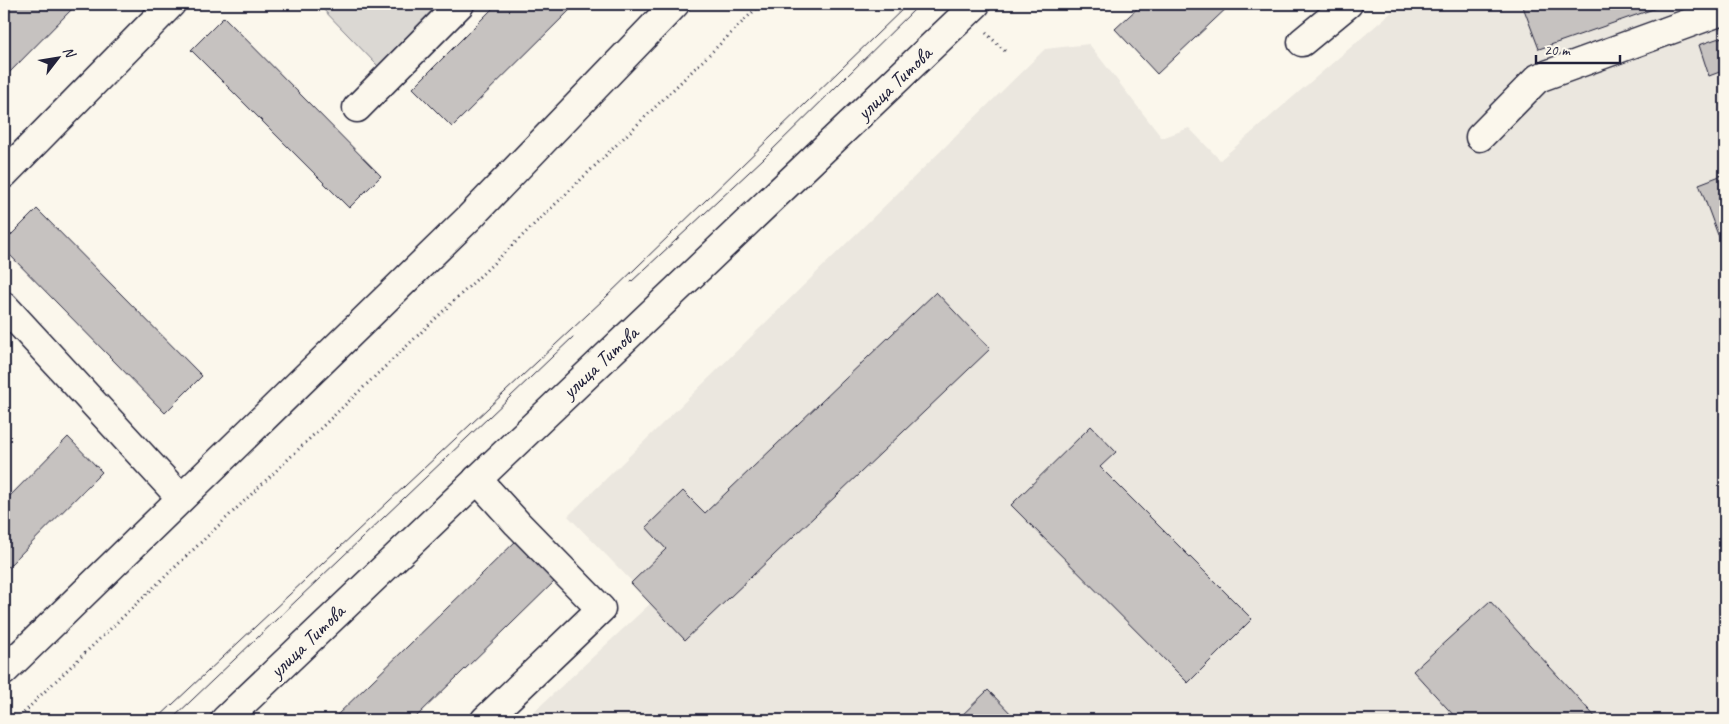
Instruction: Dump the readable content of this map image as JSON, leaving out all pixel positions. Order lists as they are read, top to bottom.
{
  "streets": {
    "main road": ["улица Титова"]
  },
  "scale_bar": "20 m",
  "north": "top right"
}
